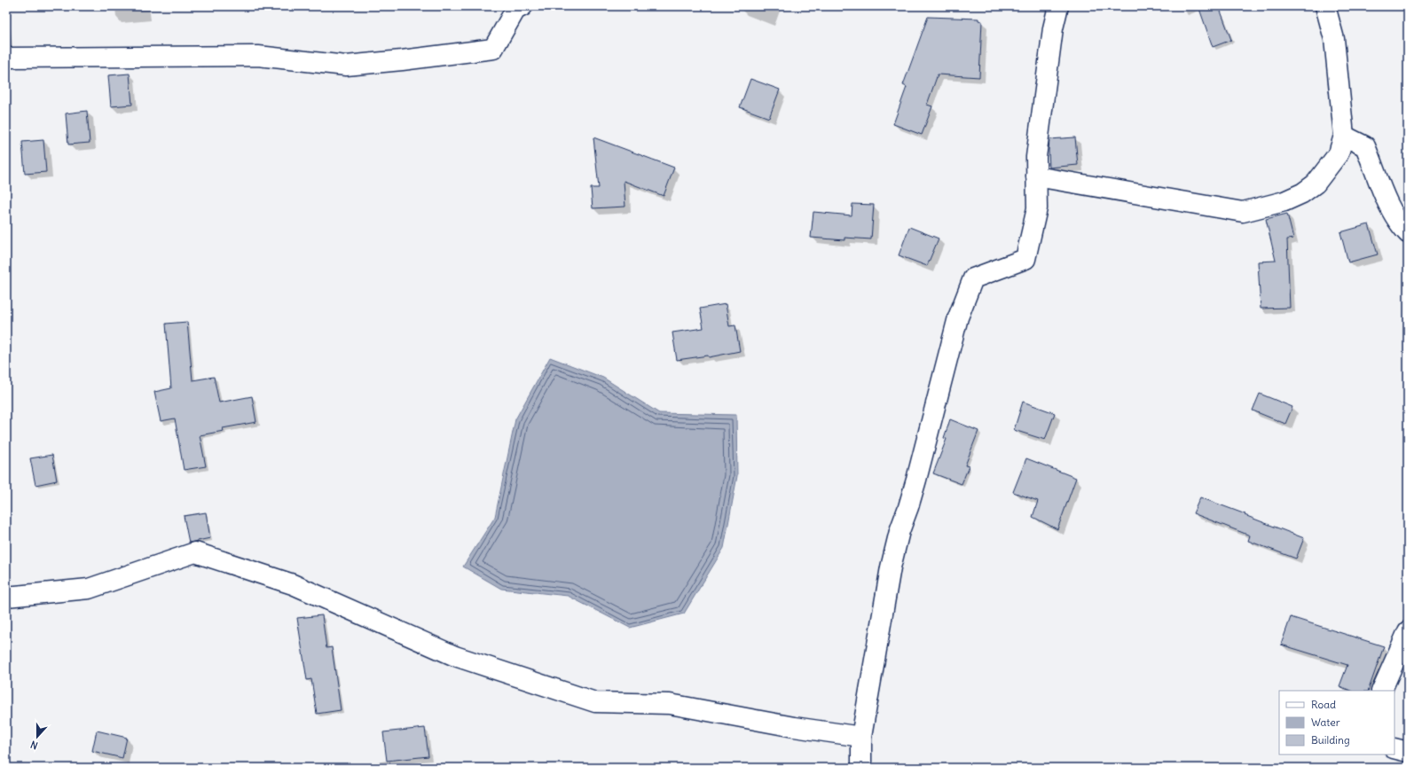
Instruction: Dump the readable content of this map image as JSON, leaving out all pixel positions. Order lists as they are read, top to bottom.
{
  "legend": ["Road", "Water", "Building"],
  "north": "bottom"
}
